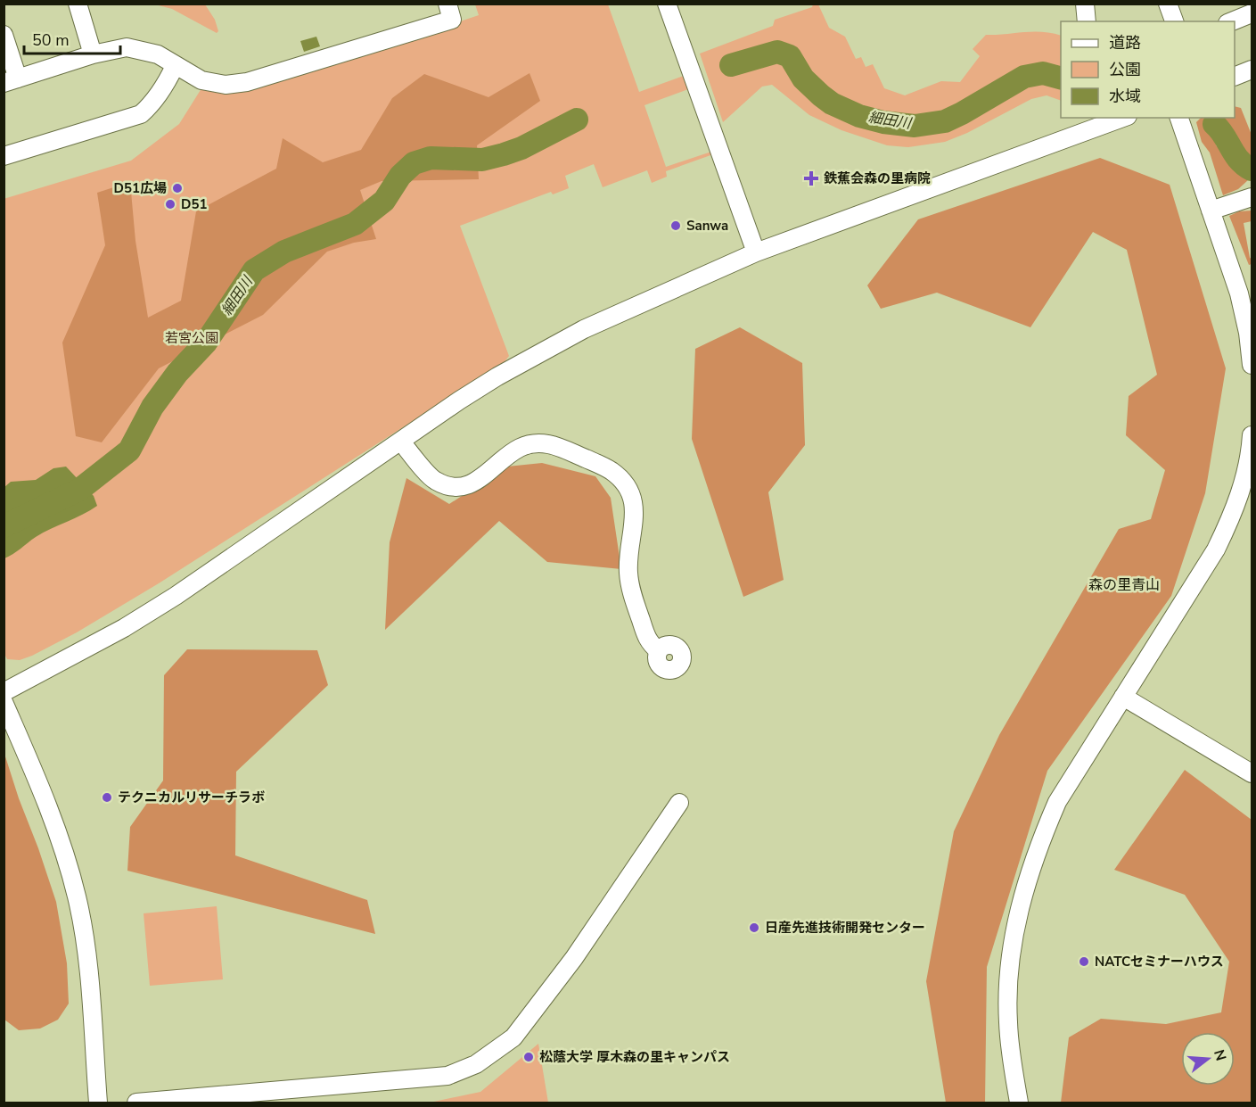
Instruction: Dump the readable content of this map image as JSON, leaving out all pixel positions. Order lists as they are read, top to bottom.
{
  "districts": ["森の里青山"],
  "water": ["細田川"],
  "parks": ["若宮公園"],
  "places": {
    "health": ["鉄蕉会森の里病院"],
    "other": [
      "D51広場",
      "D51",
      "Sanwa",
      "テクニカルリサーチラボ",
      "日産先進技術開発センター",
      "NATCセミナーハウス",
      "松蔭大学 厚木森の里キャンパス"
    ]
  },
  "legend": ["道路", "公園", "水域"],
  "scale_bar": "50 m",
  "north": "right"
}
